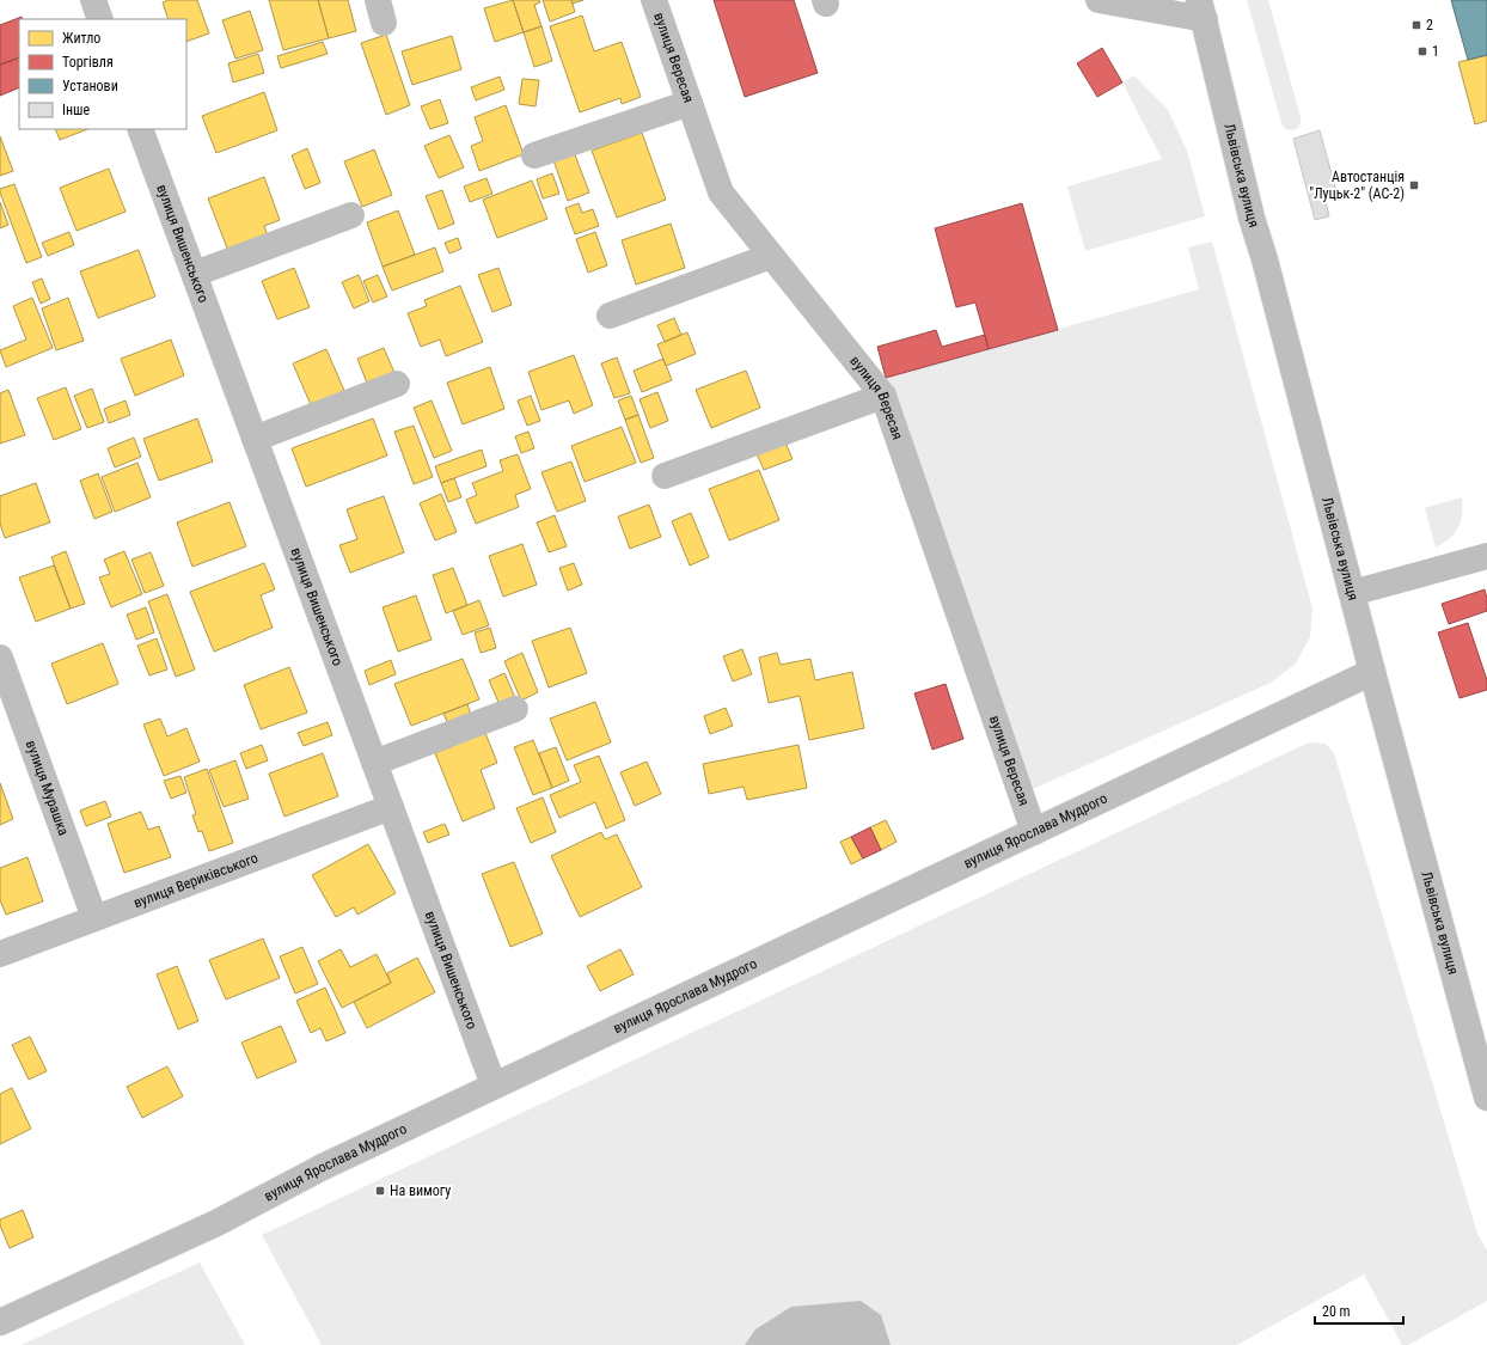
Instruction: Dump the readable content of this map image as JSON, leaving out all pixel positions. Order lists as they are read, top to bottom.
{
  "streets": {
    "street": [
      "вулиця Вересая",
      "Львівська вулиця",
      "вулиця Вишенського",
      "вулиця Мурашка",
      "вулиця Ярослава Мудрого",
      "вулиця Вериківського"
    ]
  },
  "crossings": [
    ["вулиця Вересая", "вулиця Ярослава Мудрого"],
    ["Львівська вулиця", "вулиця Ярослава Мудрого"],
    ["вулиця Вишенського", "вулиця Ярослава Мудрого"],
    ["вулиця Вишенського", "вулиця Вериківського"],
    ["вулиця Мурашка", "вулиця Вериківського"]
  ],
  "places": {
    "transit": [
      "2",
      "1",
      "Автостанція \"Луцьк-2\" (АС-2)",
      "На вимогу"
    ]
  },
  "legend": [
    "Житло",
    "Торгівля",
    "Установи",
    "Інше"
  ],
  "scale_bar": "20 m"
}
